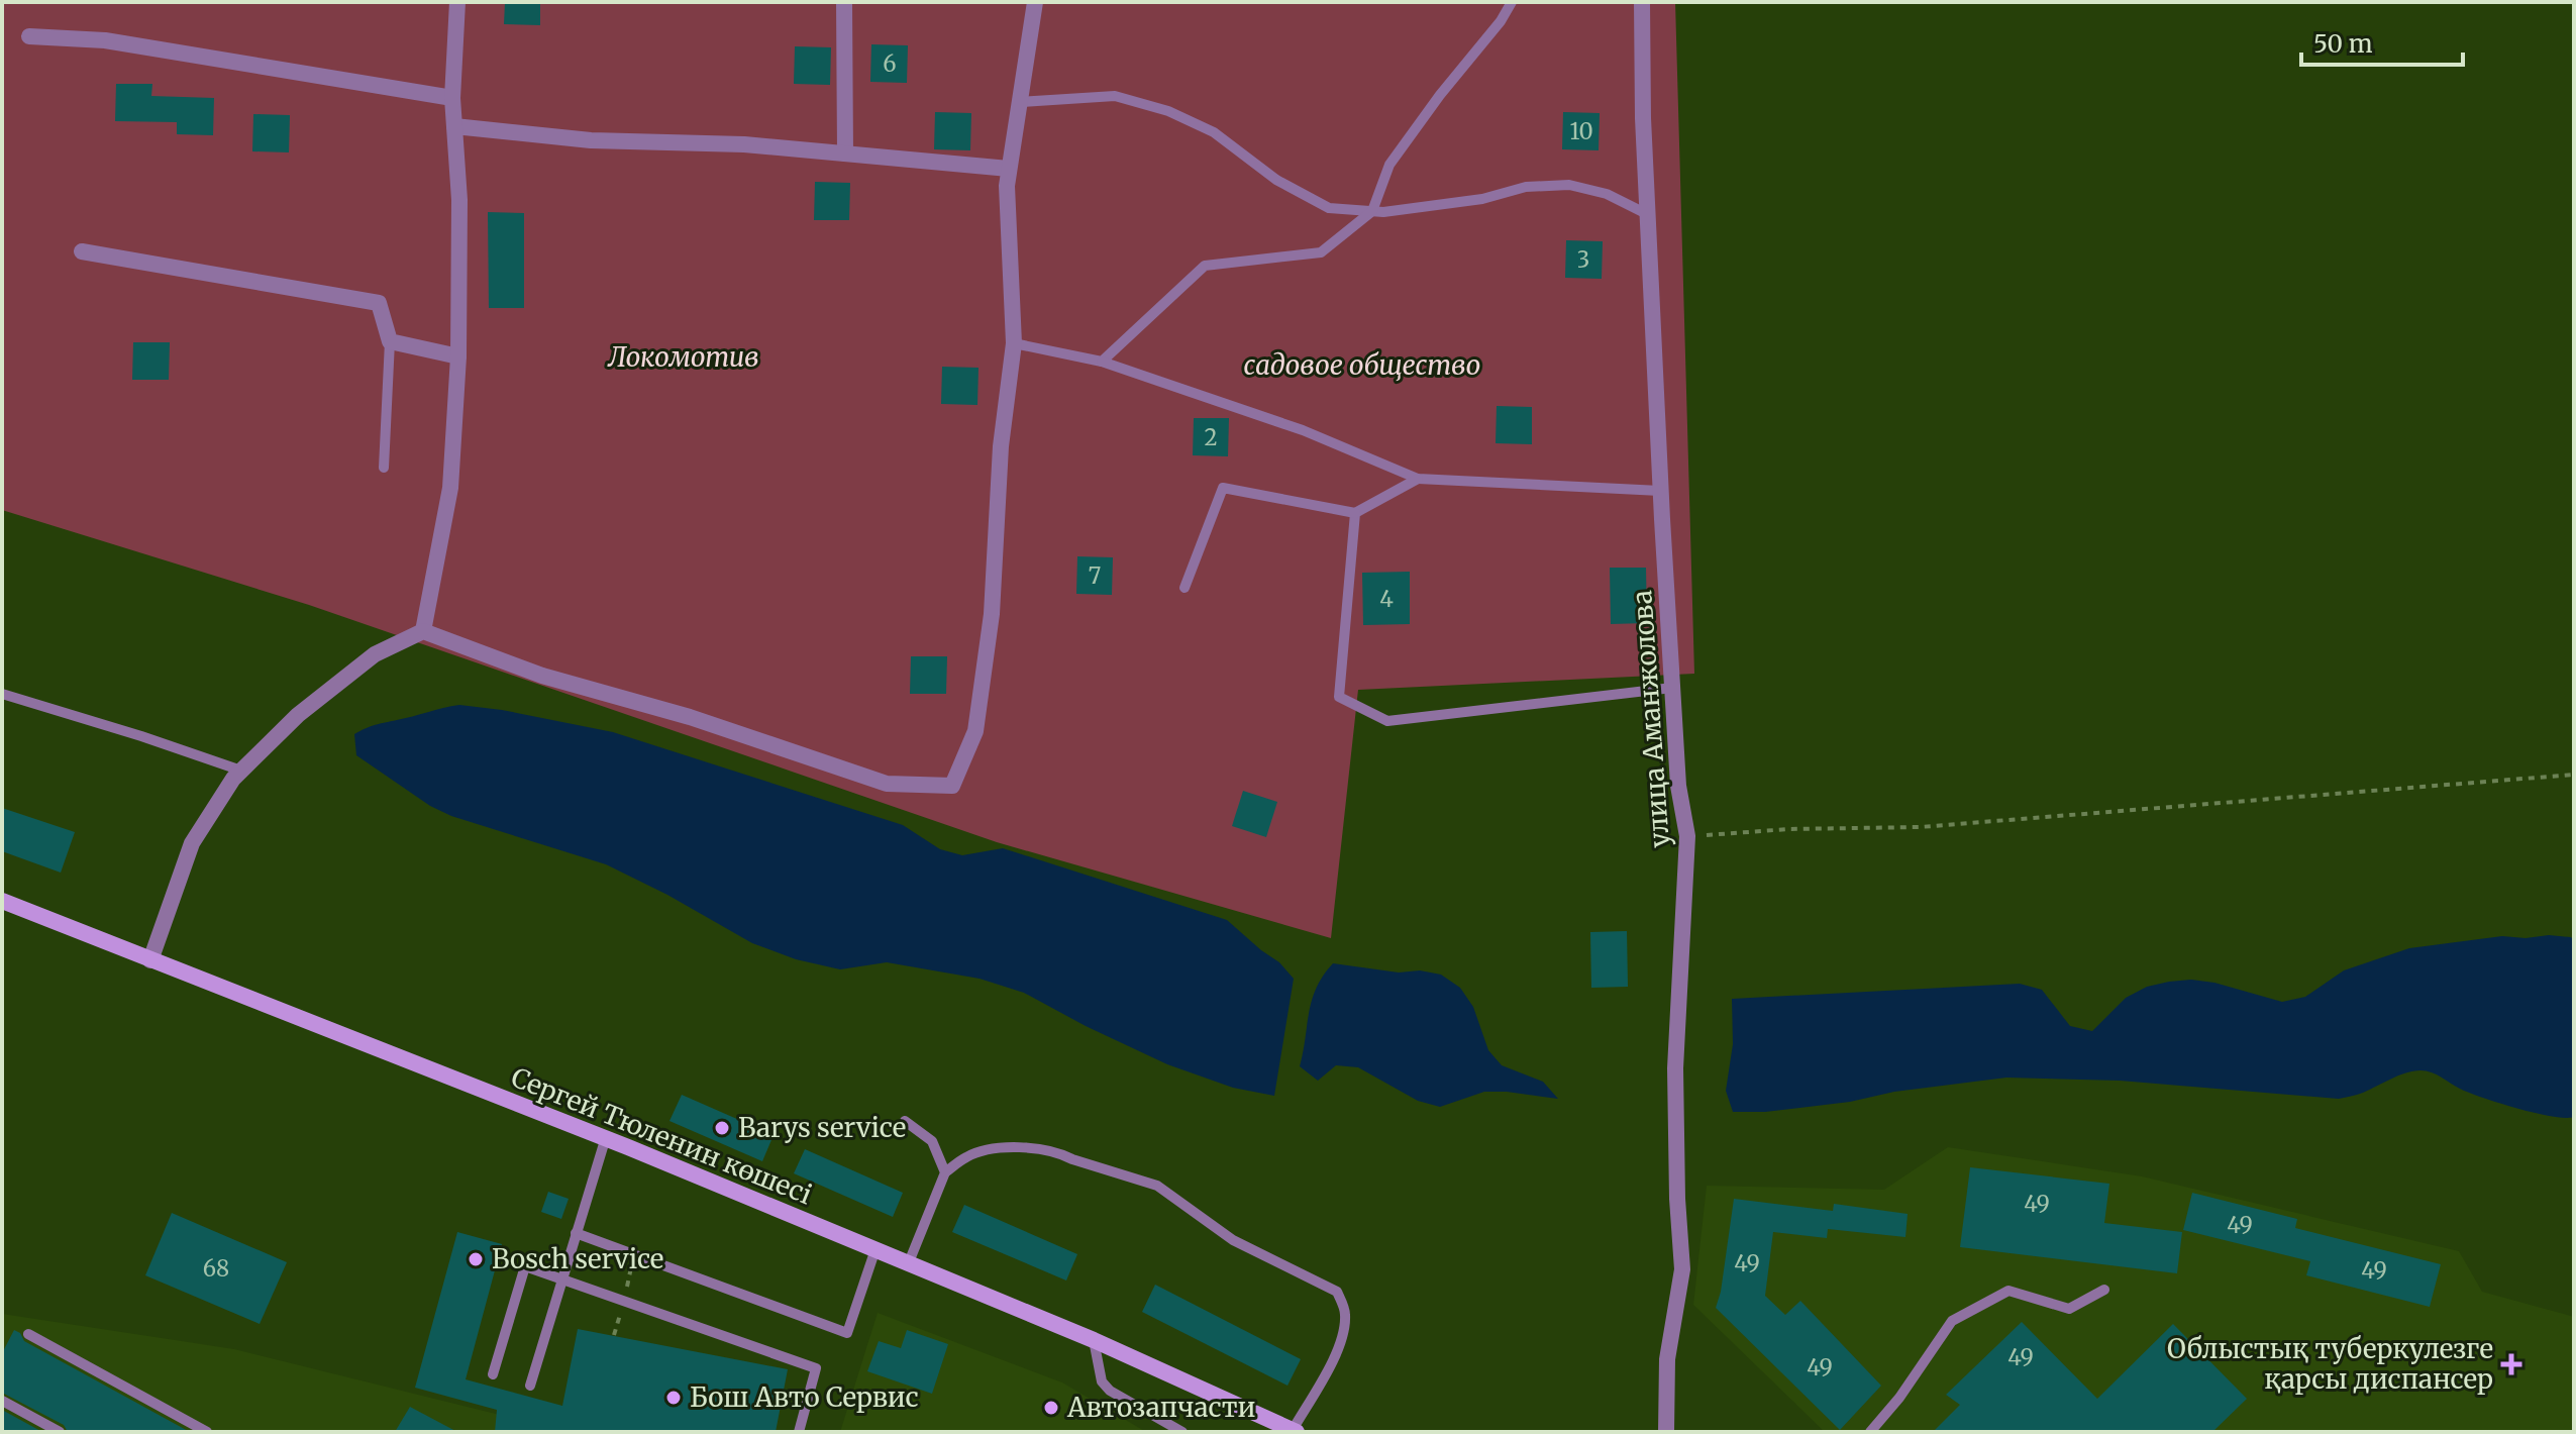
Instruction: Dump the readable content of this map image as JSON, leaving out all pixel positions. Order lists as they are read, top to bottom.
{
  "streets": {
    "main road": ["Сергей Тюленин көшесі"],
    "street": ["улица Аманжолова"]
  },
  "parks": ["Локомотив", "садовое общество"],
  "places": {
    "other": [
      "Barys service",
      "Bosch service",
      "Бош Авто Сервис",
      "Автозапчасти"
    ],
    "health": ["Облыстық туберкулезге қарсы диспансер"]
  },
  "house_numbers": [
    "6",
    "10",
    "3",
    "2",
    "7",
    "4",
    "49",
    "49",
    "49",
    "68",
    "49",
    "49",
    "49"
  ],
  "scale_bar": "50 m"
}
